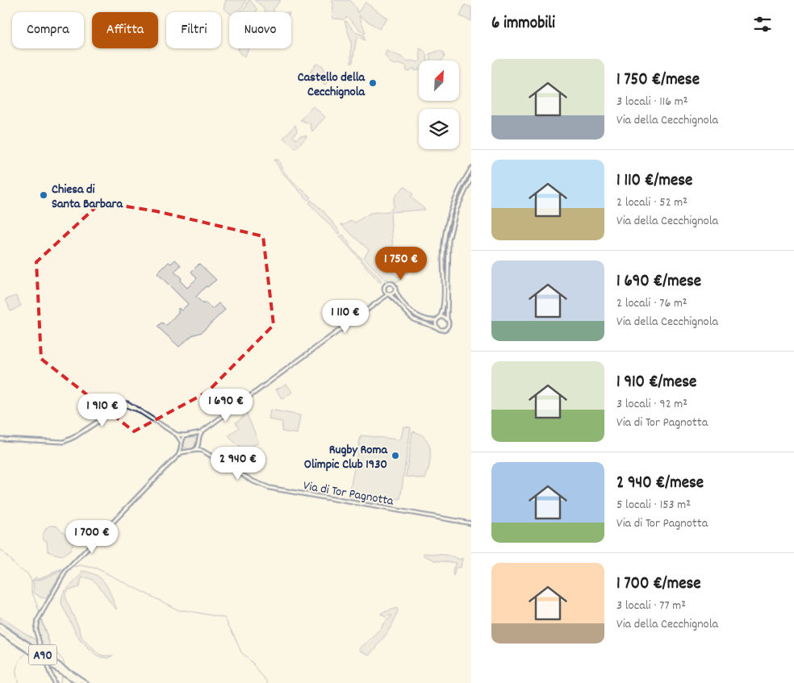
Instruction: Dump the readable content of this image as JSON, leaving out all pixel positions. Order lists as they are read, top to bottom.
{
  "streets": {
    "highway": ["A90"],
    "street": ["Via di Tor Pagnotta"]
  },
  "places": ["Castello della Cecchignola", "Chiesa di Santa Barbara", "Rugby Roma Olimpic Club 1930"],
  "north": "top right",
  "page": {
    "heading": "6 immobili",
    "chip": [
      "Compra",
      "Affitta",
      "Filtri",
      "Nuovo"
    ],
    "list": [
      {
        "name": "1 750 €/mese",
        "note": "3 locali · 116 m² · Via della Cecchignola"
      },
      {
        "name": "1 110 €/mese",
        "note": "2 locali · 52 m² · Via della Cecchignola"
      },
      {
        "name": "1 690 €/mese",
        "note": "2 locali · 76 m² · Via della Cecchignola"
      },
      {
        "name": "1 910 €/mese",
        "note": "3 locali · 92 m² · Via di Tor Pagnotta"
      },
      {
        "name": "2 940 €/mese",
        "note": "5 locali · 153 m² · Via di Tor Pagnotta"
      },
      {
        "name": "1 700 €/mese",
        "note": "3 locali · 77 m² · Via della Cecchignola"
      }
    ],
    "price": [
      "1 750 €",
      "1 110 €",
      "1 690 €",
      "1 910 €",
      "2 940 €",
      "1 700 €"
    ]
  }
}
